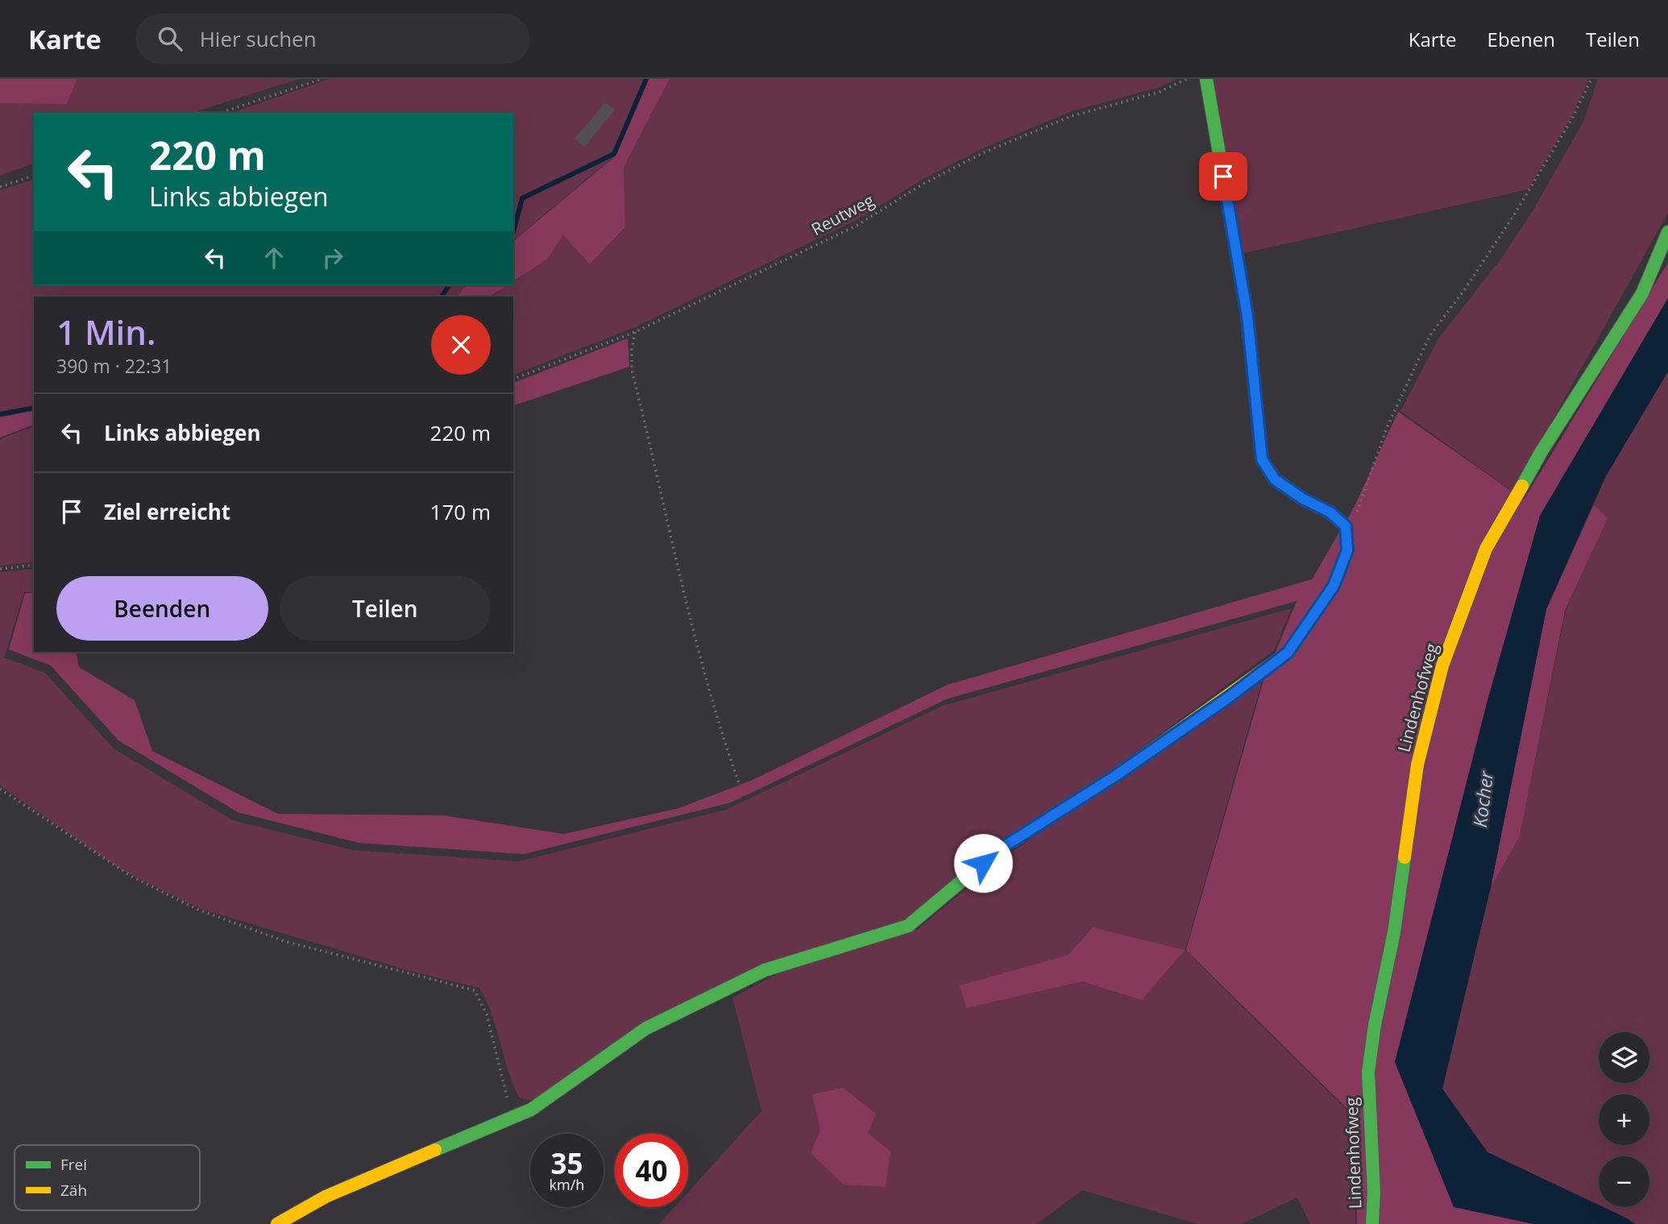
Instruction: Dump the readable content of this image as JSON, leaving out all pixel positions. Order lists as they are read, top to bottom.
{
  "streets": {
    "street": ["Lindenhofweg"],
    "path": ["Reutweg"]
  },
  "water": ["Kocher"],
  "legend": ["Frei", "Zäh"],
  "page": {
    "header": "Karte",
    "search": "Hier suchen",
    "nav": ["Karte", "Ebenen", "Teilen"],
    "turn": ["220 m", "Links abbiegen"],
    "heading": ["1 Min.", "390 m · 22:31"],
    "list": [
      {
        "name": "Links abbiegen",
        "value": "220 m"
      },
      {
        "name": "Ziel erreicht",
        "value": "170 m"
      }
    ],
    "buttons": ["Beenden", "Teilen"],
    "map_buttons": ["+", "−"],
    "speed": "35 km/h",
    "limit": "40"
  }
}
